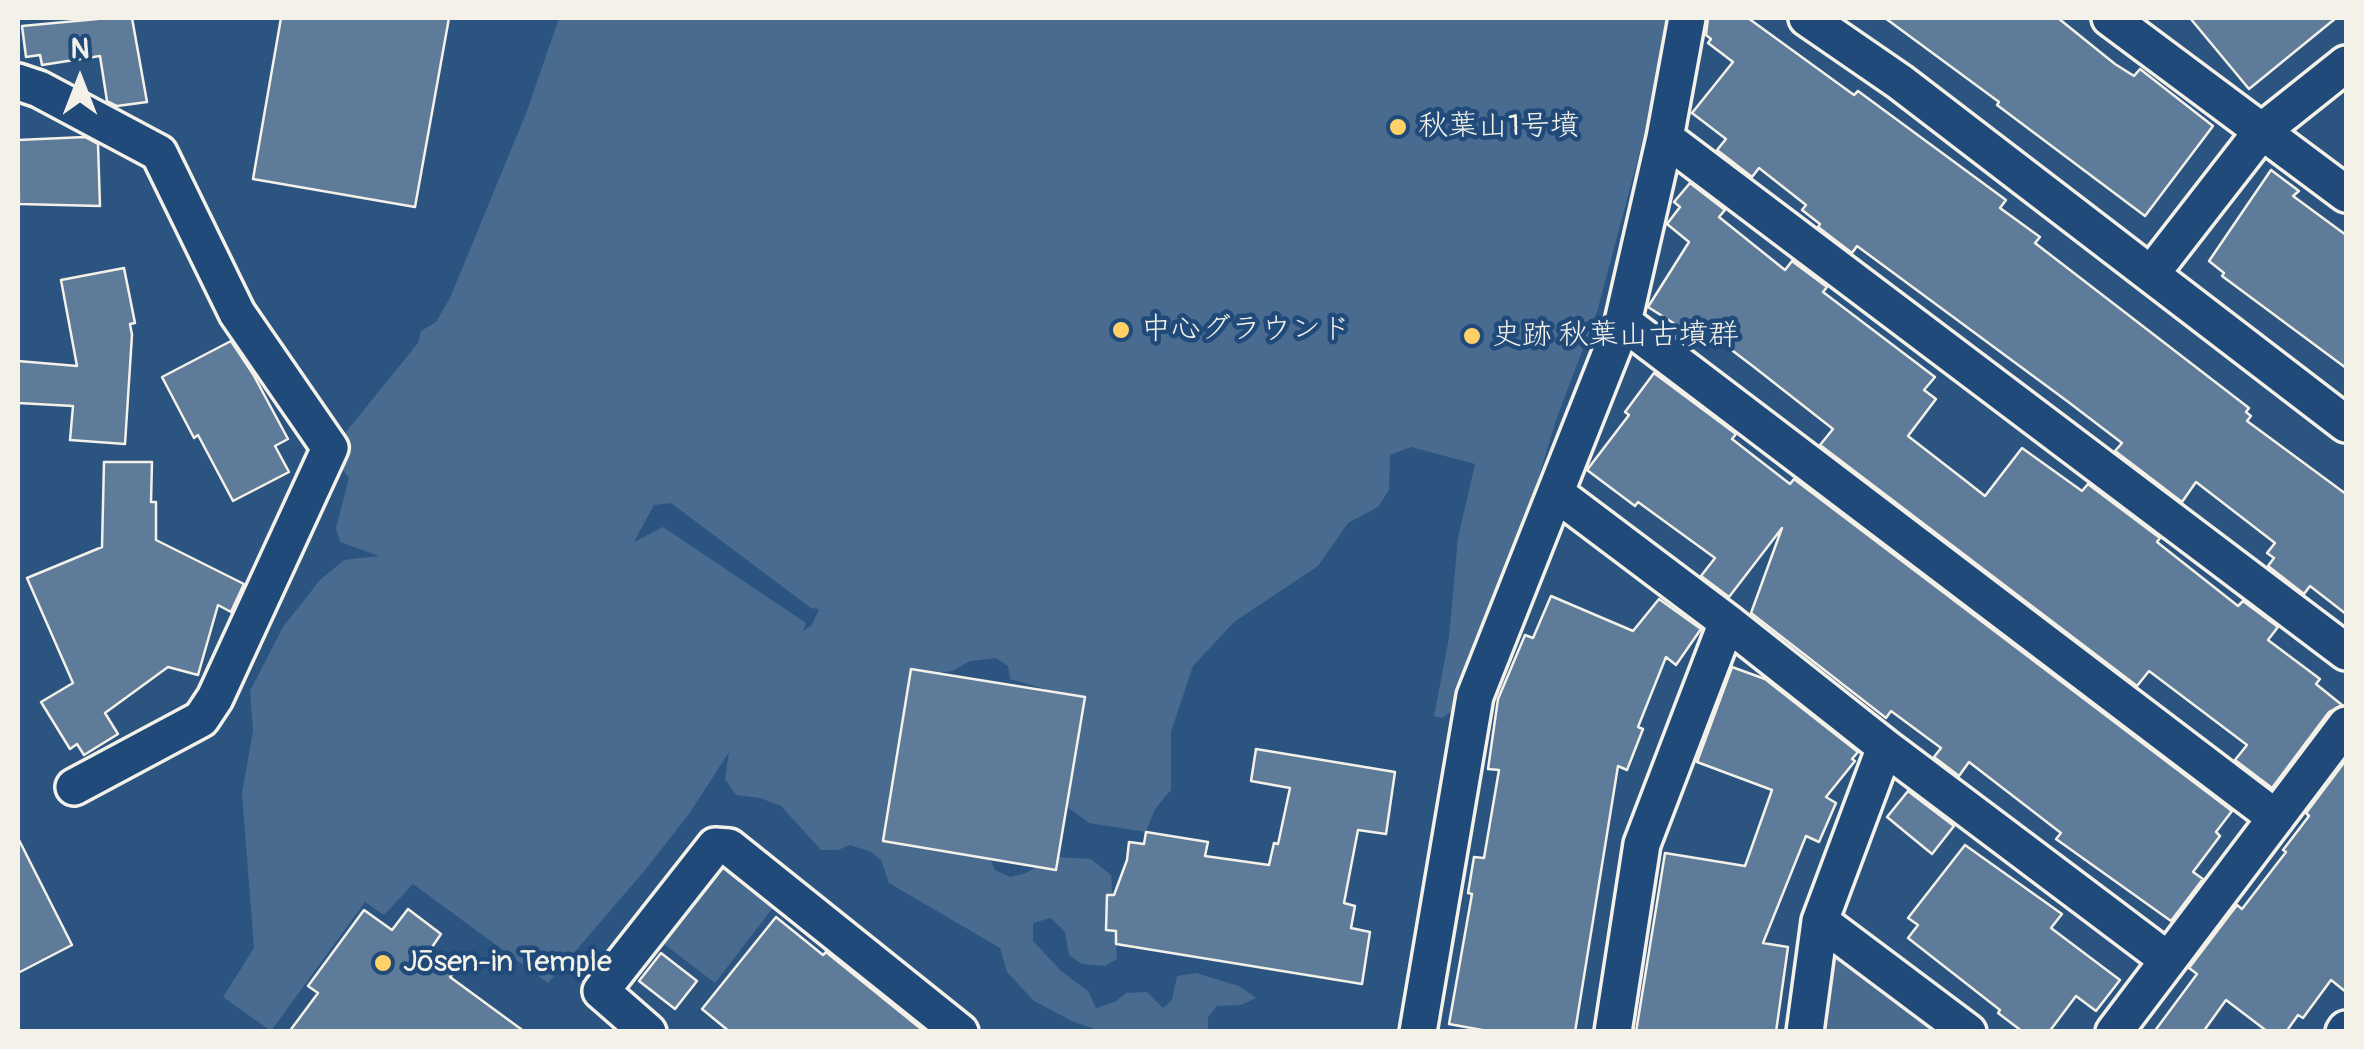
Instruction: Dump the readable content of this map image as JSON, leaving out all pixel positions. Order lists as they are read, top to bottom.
{
  "places": [
    "秋葉山1号墳",
    "中心グラウンド",
    "史跡 秋葉山古墳群",
    "Jōsen-in Temple"
  ],
  "north": "top"
}
